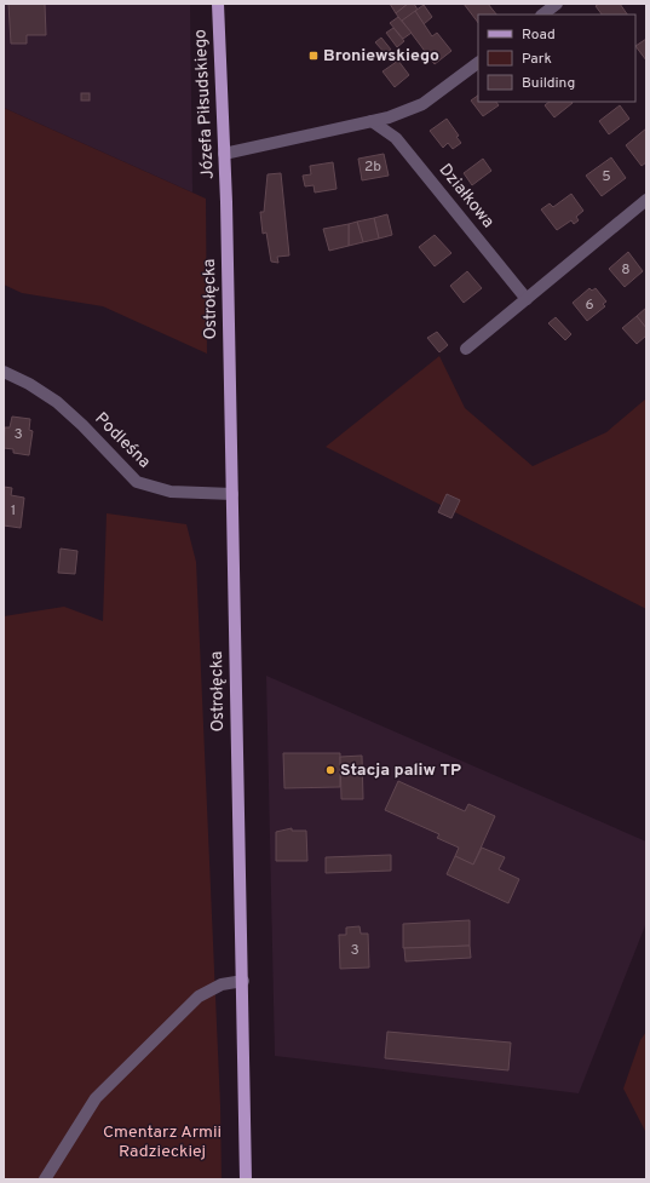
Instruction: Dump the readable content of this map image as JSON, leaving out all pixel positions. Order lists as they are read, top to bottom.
{
  "streets": {
    "main road": ["Józefa Piłsudskiego", "Ostrołęcka"],
    "street": ["Działkowa", "Podleśna"]
  },
  "crossings": [
    ["Józefa Piłsudskiego", "Ostrołęcka"],
    ["Ostrołęcka", "Podleśna"]
  ],
  "parks": ["Cmentarz Armii Radzieckiej"],
  "places": {
    "transit": ["Broniewskiego"],
    "other": ["Stacja paliw TP"]
  },
  "house_numbers": [
    "2b",
    "5",
    "8",
    "6",
    "3",
    "1",
    "3"
  ],
  "legend": ["Road", "Park", "Building"]
}
